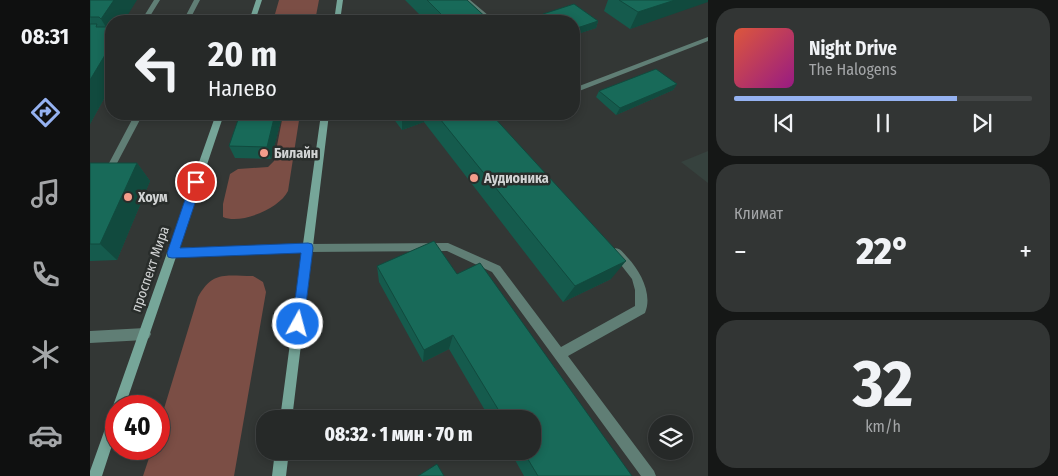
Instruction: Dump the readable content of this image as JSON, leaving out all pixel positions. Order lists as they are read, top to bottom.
{
  "streets": {
    "street": ["проспект Мира"]
  },
  "places": ["Билайн", "Аудионика", "Хоум"],
  "page": {
    "tabs": "08:31",
    "turn": ["20 m", "Налево"],
    "song": ["Night Drive", "The Halogens"],
    "tile": [
      "Климат",
      ["32", "km/h"]
    ],
    "heat": ["−", "22°", "+"],
    "limit": "40",
    "trip": "08:32 · 1 мин · 70 m"
  }
}
